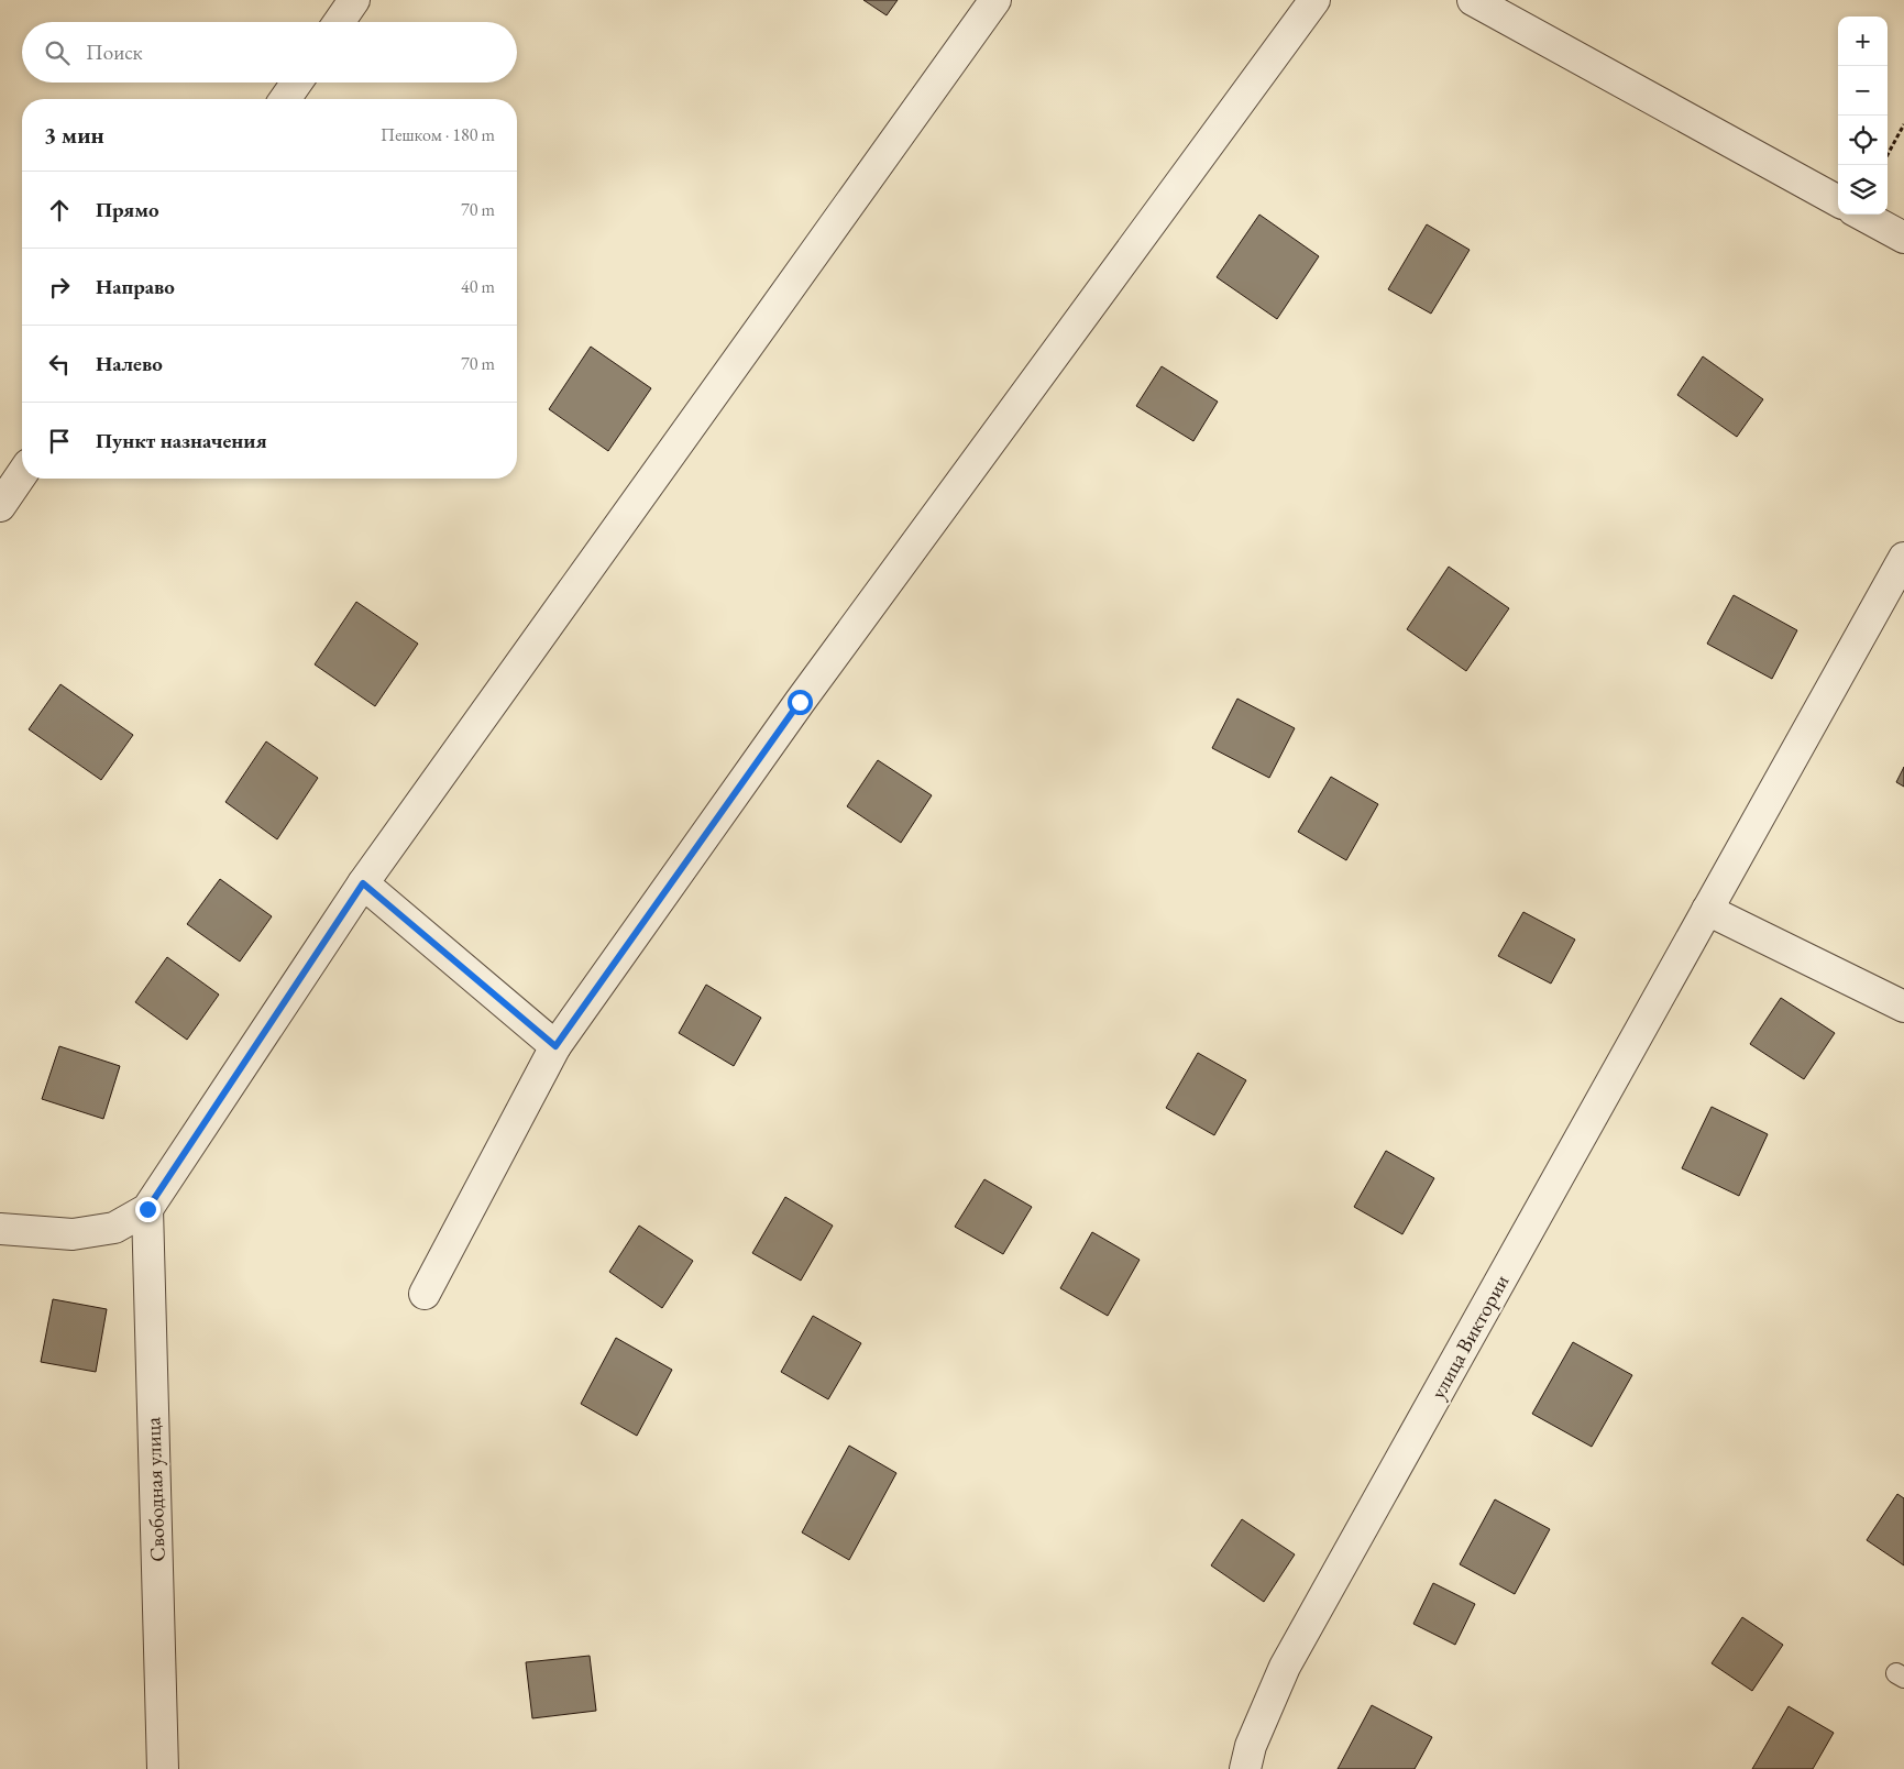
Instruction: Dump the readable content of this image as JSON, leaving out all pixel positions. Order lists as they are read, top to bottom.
{
  "streets": {
    "street": ["улица Виктории", "Свободная улица"]
  },
  "page": {
    "map_buttons": ["+", "−"],
    "search": "Поиск",
    "heading": ["3 мин", "Пешком · 180 m"],
    "list": [
      ["Прямо", "70 m"],
      ["Направо", "40 m"],
      ["Налево", "70 m"],
      "Пункт назначения"
    ]
  }
}
